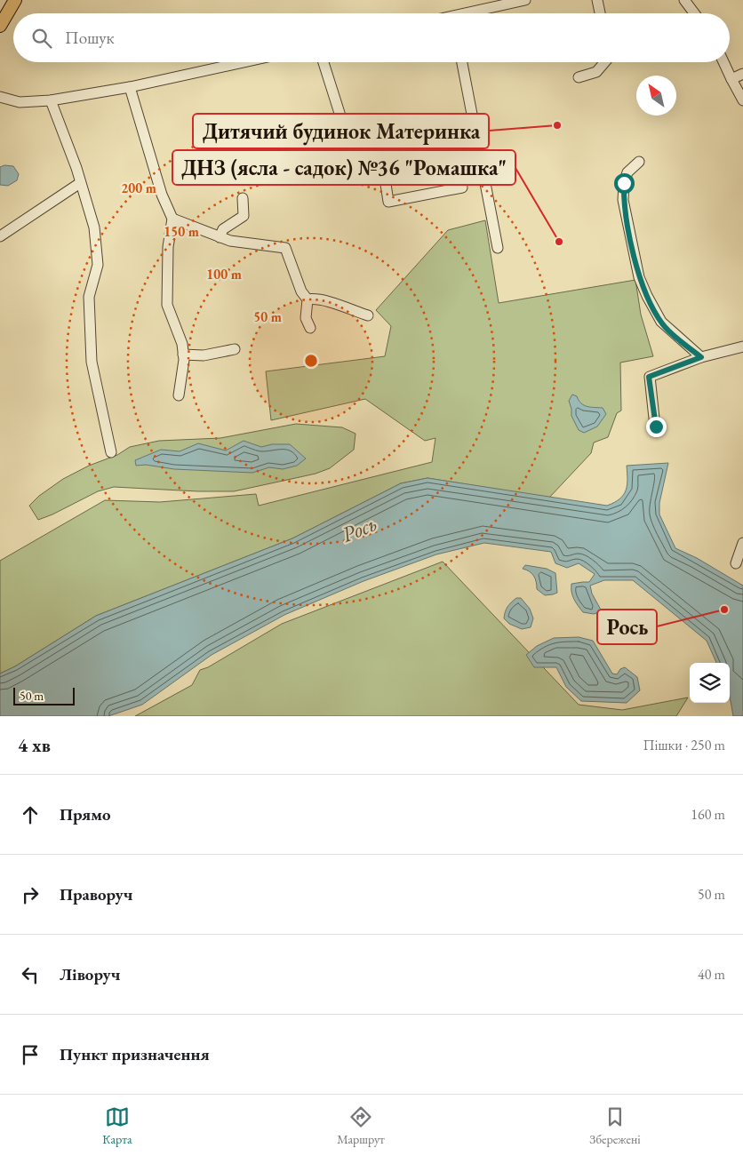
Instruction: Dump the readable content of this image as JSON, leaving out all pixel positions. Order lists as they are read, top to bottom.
{
  "water": ["Рось"],
  "places": ["Дитячий будинок Материнка", "ДНЗ (ясла - садок) №36 \"Ромашка\"", "Рось"],
  "scale_bar": "50 m",
  "north": "top left",
  "page": {
    "search": "Пошук",
    "scale": "50 m",
    "heading": ["4 хв", "Пішки · 250 m"],
    "list": [
      ["Прямо", "160 m"],
      ["Праворуч", "50 m"],
      ["Ліворуч", "40 m"],
      "Пункт призначення"
    ],
    "nav": ["Карта", "Маршрут", "Збережені"]
  },
  "rings": [
    "200 m",
    "150 m",
    "100 m",
    "50 m"
  ]
}
